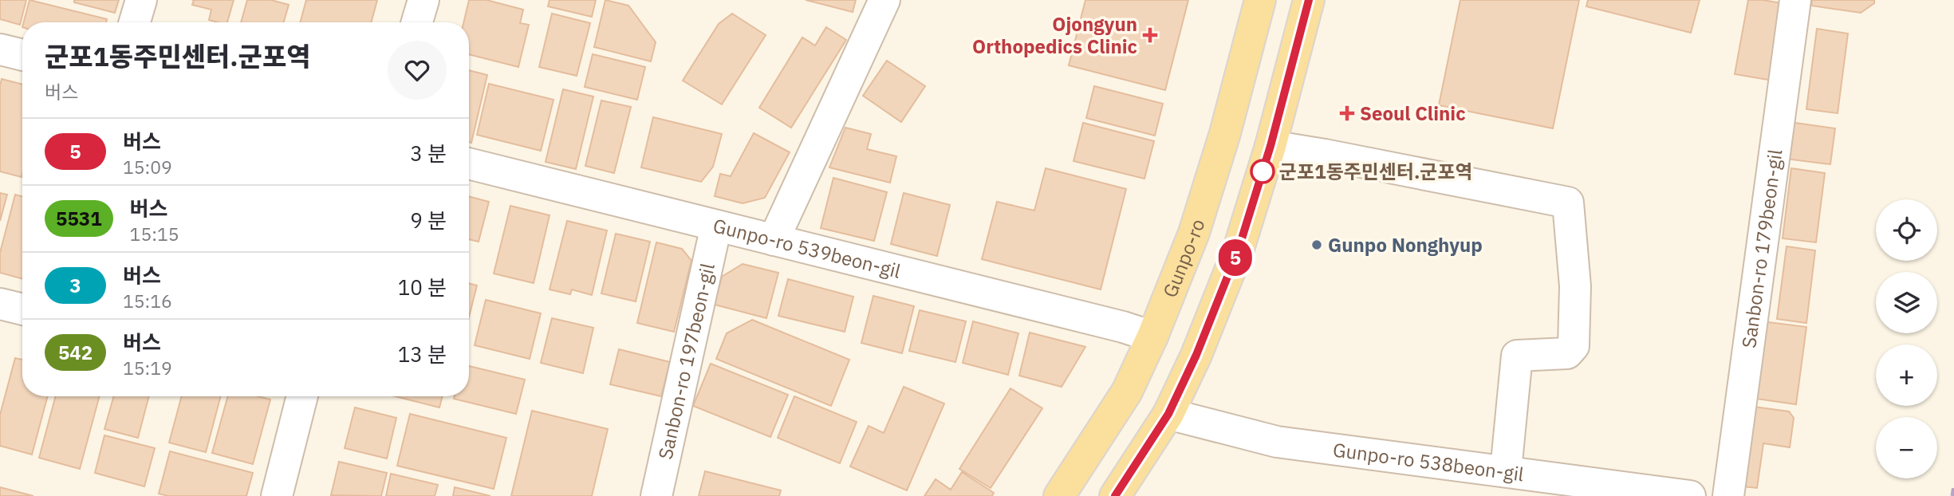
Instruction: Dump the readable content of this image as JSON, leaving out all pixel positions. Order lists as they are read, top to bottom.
{
  "streets": {
    "main road": ["Gunpo-ro"],
    "street": [
      "Gunpo-ro 539beon-gil",
      "Sanbon-ro 179beon-gil",
      "Sanbon-ro 197beon-gil",
      "Gunpo-ro 538beon-gil"
    ]
  },
  "crossings": [
    ["Gunpo-ro 539beon-gil", "Gunpo-ro"],
    ["Gunpo-ro 539beon-gil", "Sanbon-ro 197beon-gil"]
  ],
  "places": {
    "health": ["Ojongyun Orthopedics Clinic", "Seoul Clinic"],
    "other": ["군포1동주민센터.군포역", "Gunpo Nonghyup"]
  },
  "lines": ["bus line 5"],
  "page": {
    "on_map": "5",
    "heading": ["군포1동주민센터.군포역", "버스"],
    "list": [
      {
        "mark": "5",
        "name": "버스",
        "note": "15:09",
        "value": "3 분"
      },
      {
        "mark": "5531",
        "name": "버스",
        "note": "15:15",
        "value": "9 분"
      },
      {
        "mark": "3",
        "name": "버스",
        "note": "15:16",
        "value": "10 분"
      },
      {
        "mark": "542",
        "name": "버스",
        "note": "15:19",
        "value": "13 분"
      }
    ],
    "map_buttons": ["+", "−"]
  }
}
